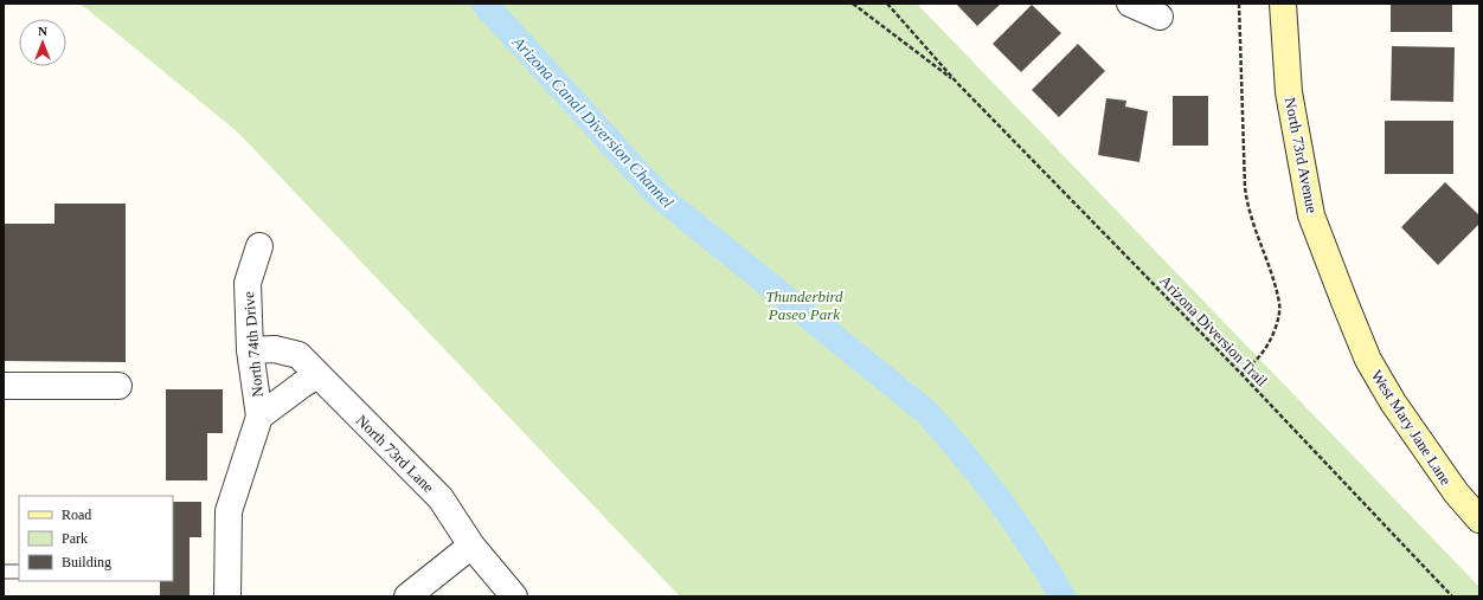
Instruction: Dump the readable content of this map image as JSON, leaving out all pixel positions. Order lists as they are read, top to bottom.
{
  "streets": {
    "street": [
      "North 73rd Avenue",
      "North 74th Drive",
      "West Mary Jane Lane",
      "North 73rd Lane"
    ],
    "path": ["Arizona Diversion Trail"]
  },
  "crossings": [
    ["North 73rd Avenue", "West Mary Jane Lane"],
    ["North 74th Drive", "North 73rd Lane"]
  ],
  "water": ["Arizona Canal Diversion Channel"],
  "parks": ["Thunderbird Paseo Park"],
  "legend": ["Road", "Park", "Building"],
  "north": "top"
}
